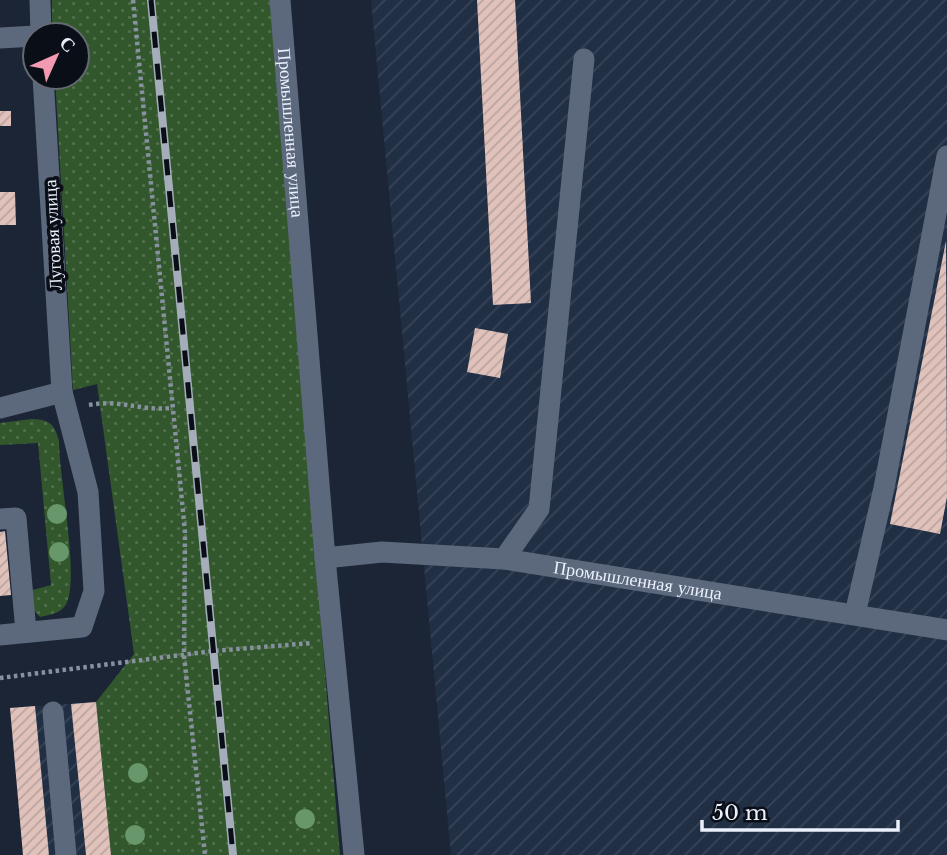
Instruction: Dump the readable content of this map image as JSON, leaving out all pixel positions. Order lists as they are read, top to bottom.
{
  "streets": {
    "street": ["Промышленная улица", "Луговая улица"]
  },
  "scale_bar": "50 m",
  "north": "top right"
}
